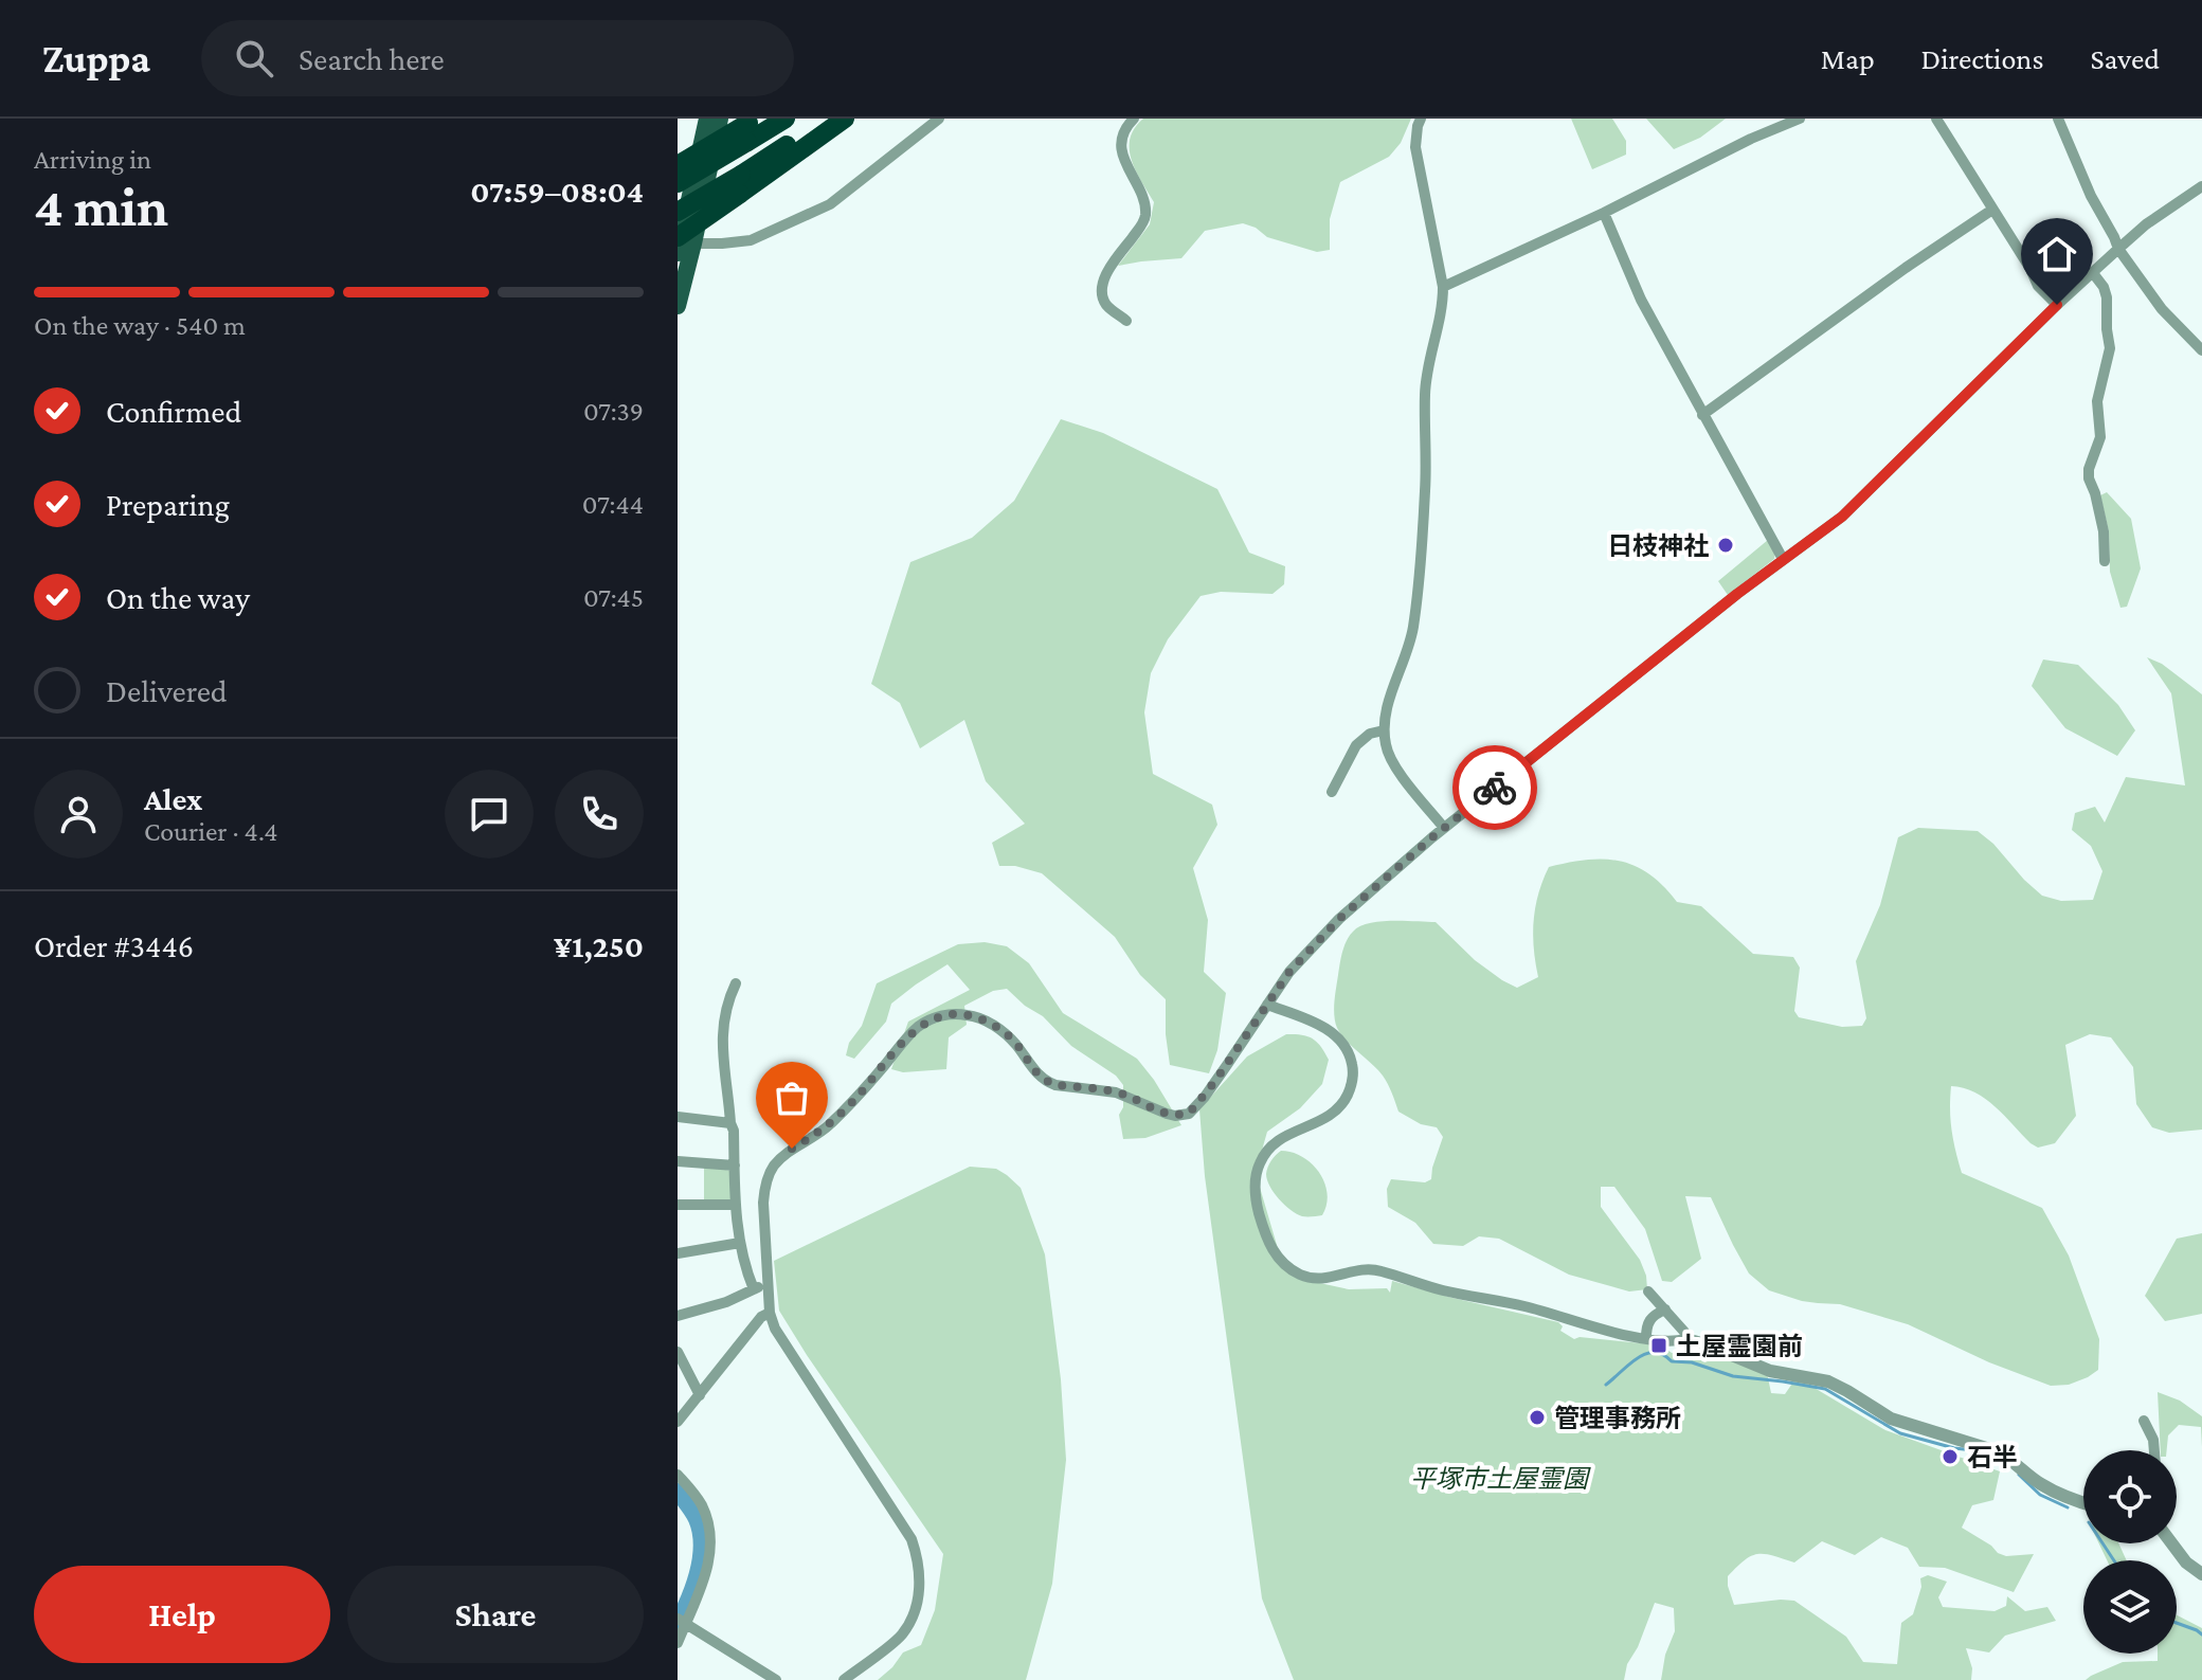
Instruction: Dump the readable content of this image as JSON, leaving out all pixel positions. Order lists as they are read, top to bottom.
{
  "parks": ["平塚市土屋霊園"],
  "places": {
    "other": ["日枝神社", "管理事務所", "石半"],
    "transit": ["土屋霊園前"]
  },
  "page": {
    "header": "Zuppa",
    "search": "Search here",
    "nav": ["Map", "Directions", "Saved"],
    "heading": ["4 min", "Arriving in", "07:59–08:04"],
    "panel": [
      "Alex",
      "Courier · 4.4",
      "Order #3446",
      "¥1,250"
    ],
    "bar": "On the way · 540 m",
    "list": [
      ["Confirmed", "07:39"],
      ["Preparing", "07:44"],
      ["On the way", "07:45"],
      "Delivered"
    ],
    "buttons": ["Help", "Share"]
  }
}
